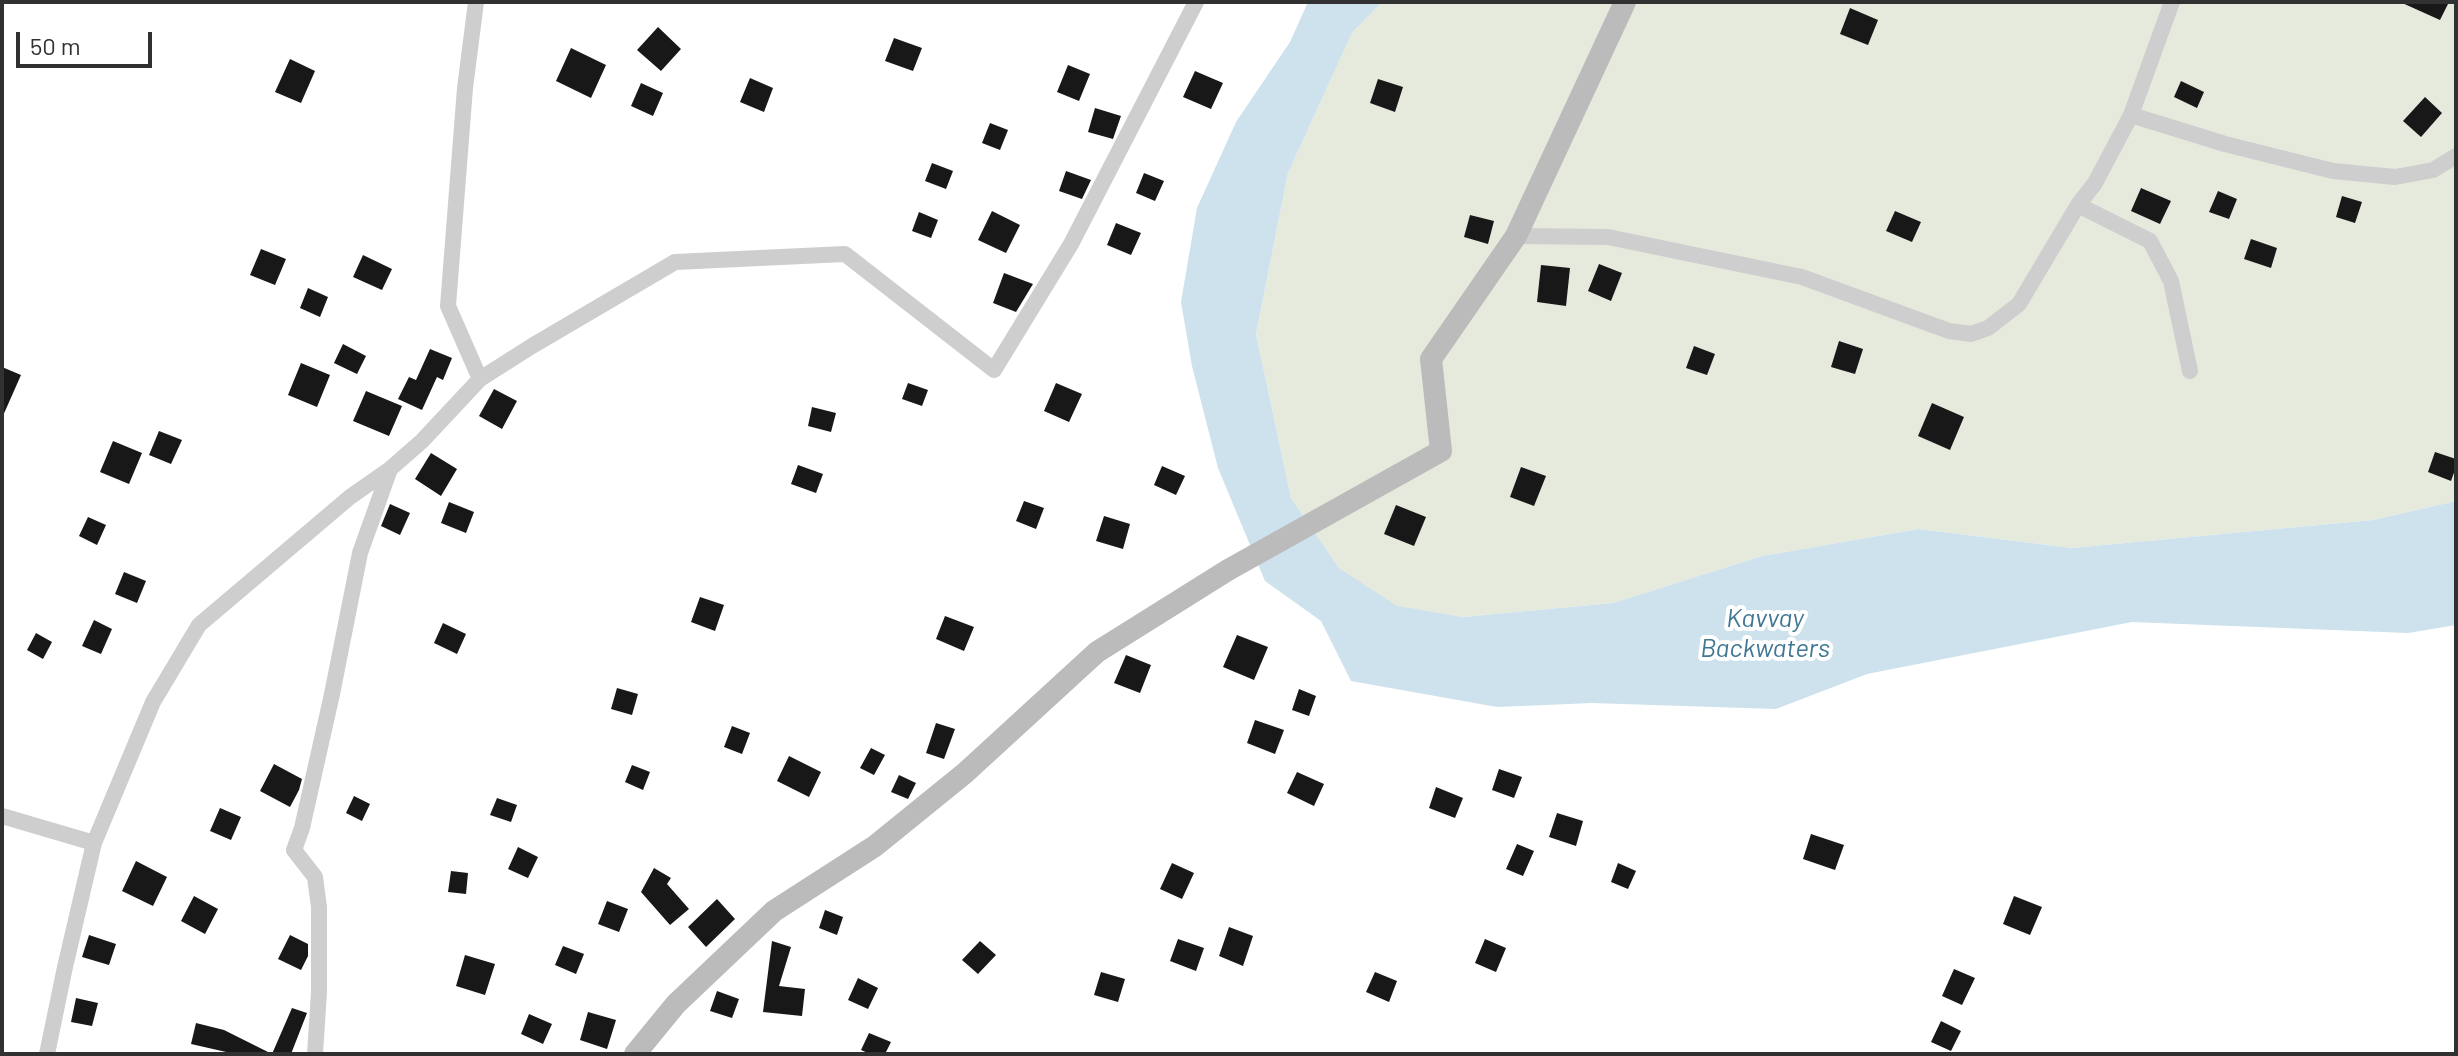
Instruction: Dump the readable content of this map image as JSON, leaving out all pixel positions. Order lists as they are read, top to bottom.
{
  "water": ["Kavvay Backwaters"],
  "scale_bar": "50 m"
}
